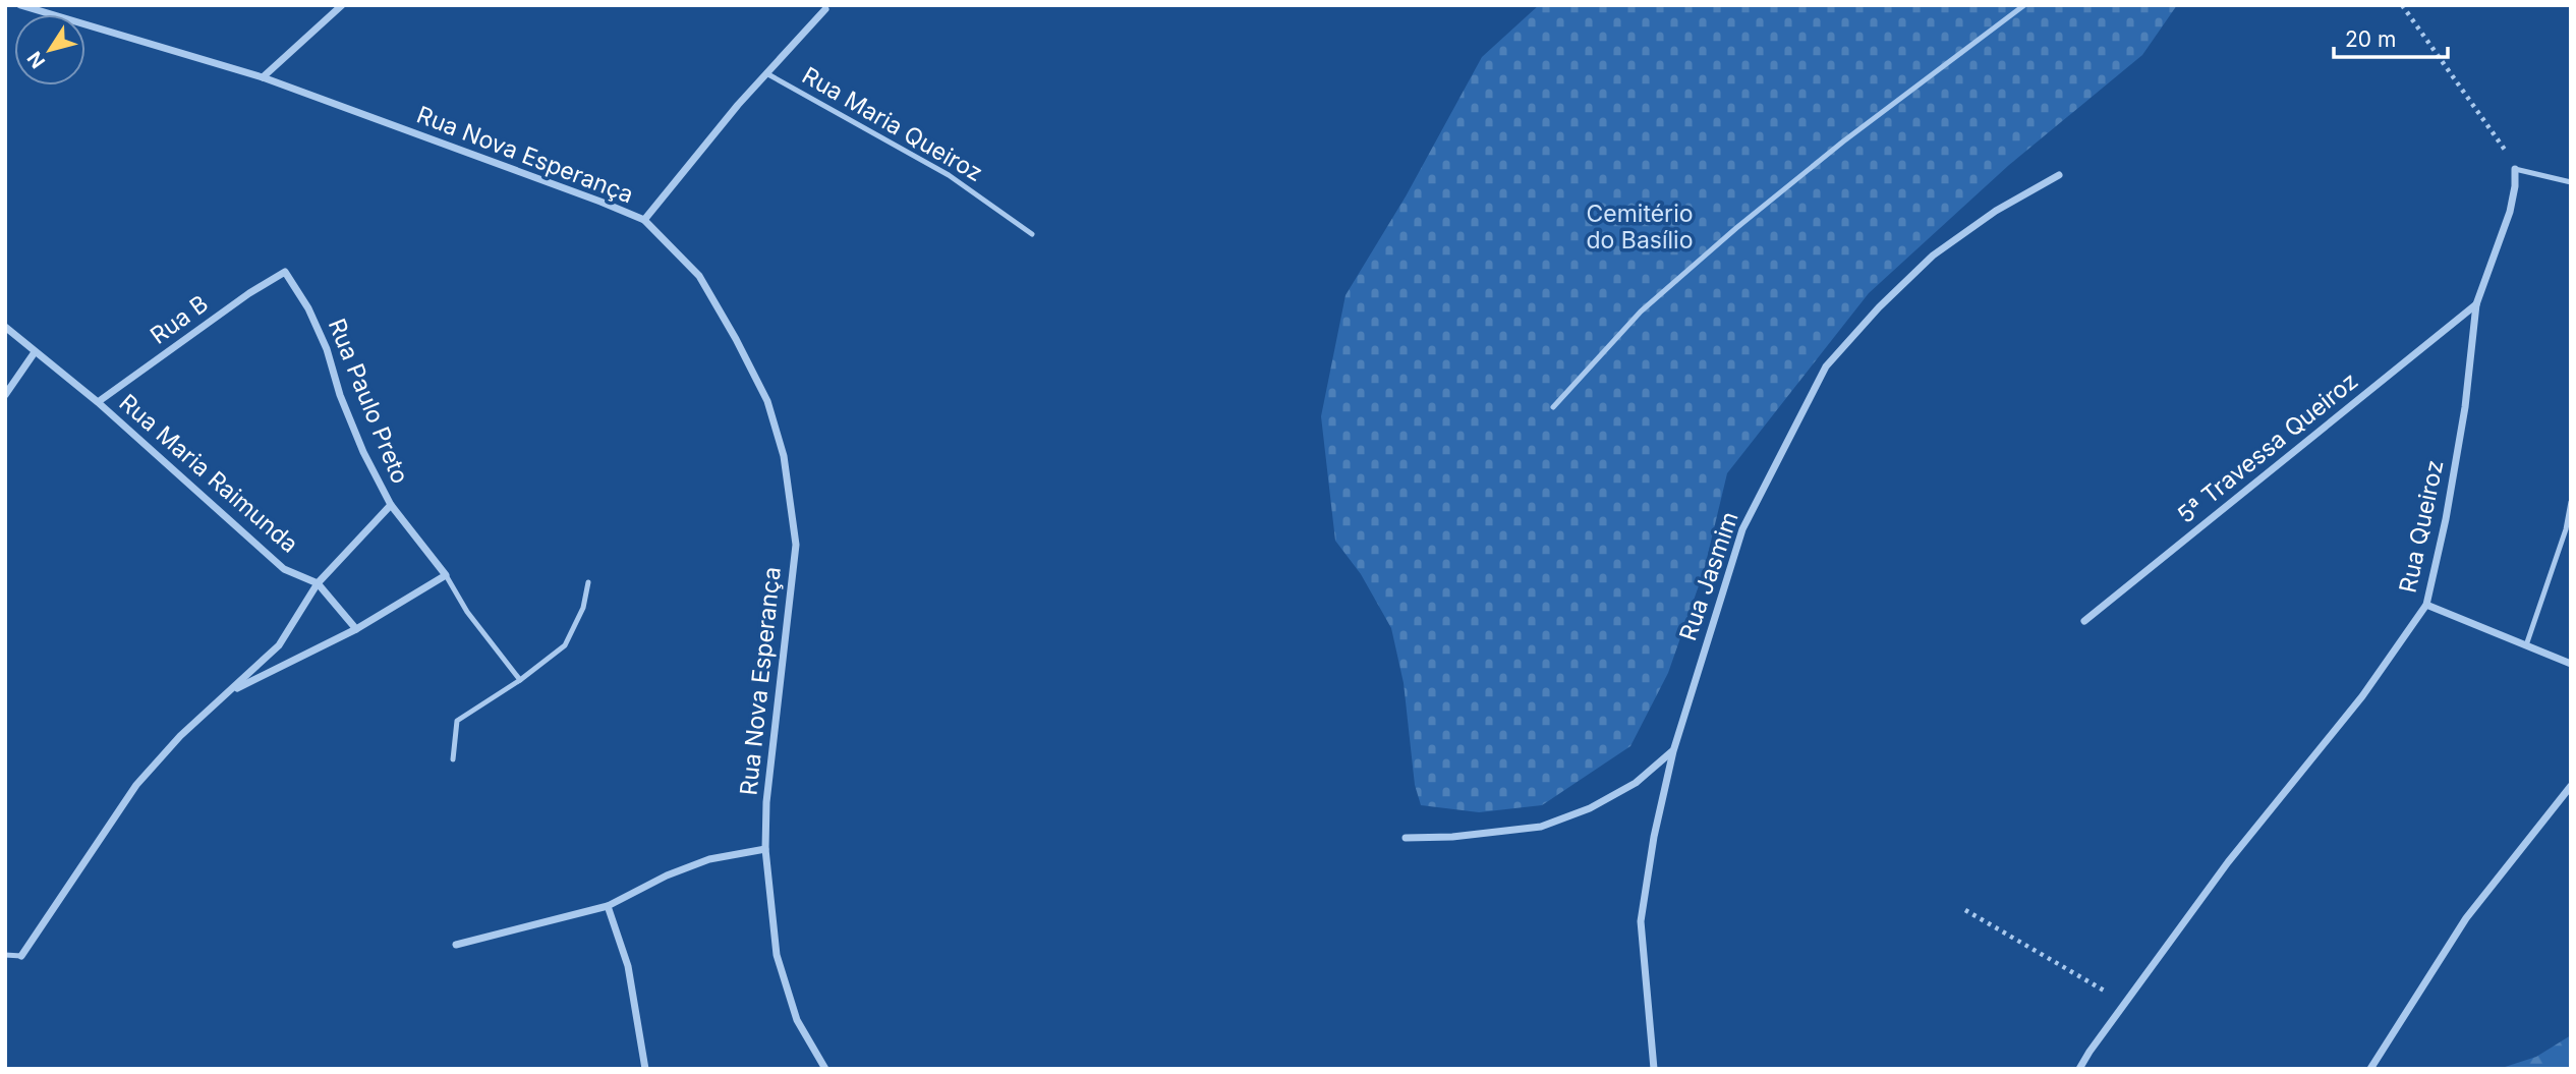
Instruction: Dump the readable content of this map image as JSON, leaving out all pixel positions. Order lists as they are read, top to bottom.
{
  "streets": {
    "street": [
      "Rua Maria Queiroz",
      "Rua Nova Esperança",
      "Rua B",
      "Rua Paulo Preto",
      "5ª Travessa Queiroz",
      "Rua Maria Raimunda",
      "Rua Queiroz",
      "Rua Jasmim"
    ]
  },
  "crossings": [
    ["Rua Maria Queiroz", "Rua Nova Esperança"],
    ["Rua B", "Rua Paulo Preto"],
    ["Rua B", "Rua Maria Raimunda"],
    ["5ª Travessa Queiroz", "Rua Queiroz"]
  ],
  "parks": ["Cemitério do Basílio"],
  "scale_bar": "20 m",
  "north": "bottom left"
}
